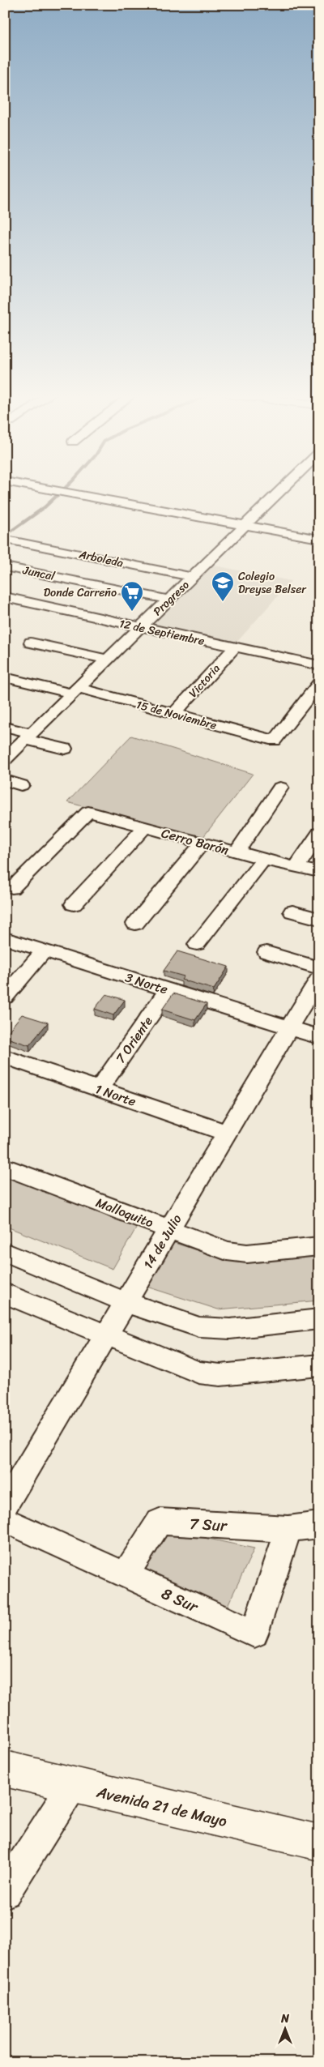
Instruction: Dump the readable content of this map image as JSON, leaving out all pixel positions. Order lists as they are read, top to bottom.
{
  "streets": {
    "main road": ["Avenida 21 de Mayo"],
    "street": [
      "Arboleda",
      "Juncal",
      "Progreso",
      "12 de Septiembre",
      "Victoria",
      "15 de Noviembre",
      "Cerro Barón",
      "3 Norte",
      "7 Oriente",
      "1 Norte",
      "Malloquito",
      "14 de Julio",
      "7 Sur",
      "8 Sur"
    ]
  },
  "crossings": [
    ["Arboleda", "Progreso"],
    ["Juncal", "Progreso"],
    ["Progreso", "12 de Septiembre"],
    ["Progreso", "15 de Noviembre"],
    ["12 de Septiembre", "Victoria"],
    ["Victoria", "15 de Noviembre"],
    ["3 Norte", "7 Oriente"],
    ["3 Norte", "14 de Julio"],
    ["7 Oriente", "1 Norte"],
    ["1 Norte", "14 de Julio"],
    ["Malloquito", "14 de Julio"],
    ["7 Sur", "8 Sur"]
  ],
  "places": {
    "school or university": ["Colegio Dreyse Belser"],
    "supermarket": ["Donde Carreño"]
  },
  "north": "top"
}
